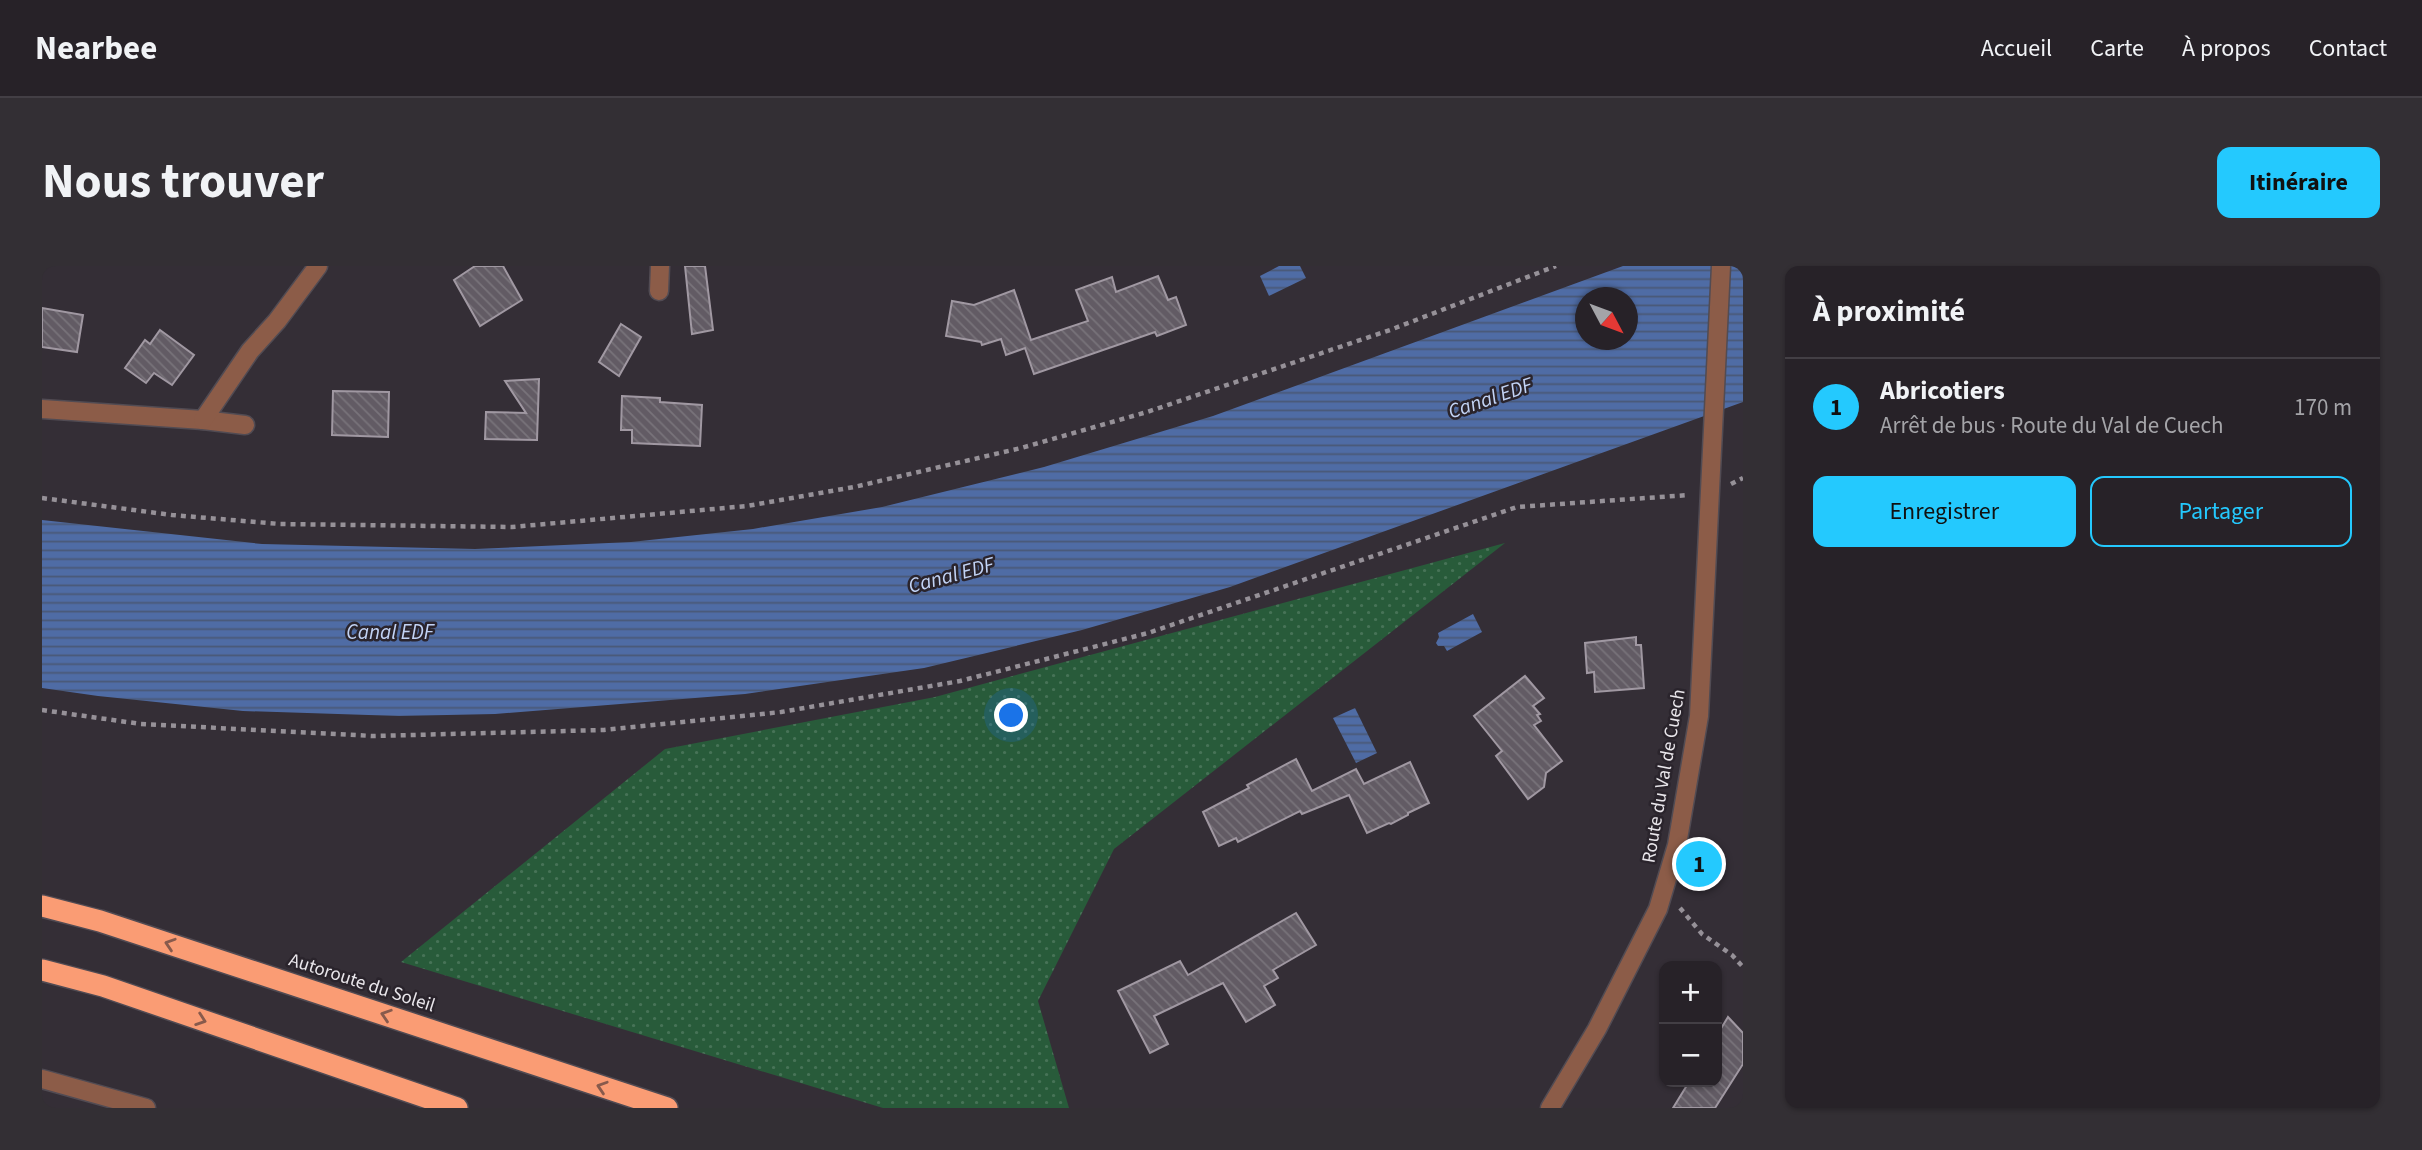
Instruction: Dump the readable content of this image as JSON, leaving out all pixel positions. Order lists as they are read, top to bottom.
{
  "streets": {
    "highway": ["Autoroute du Soleil"],
    "street": ["Route du Val de Cuech"]
  },
  "water": ["Canal EDF"],
  "north": "bottom right",
  "page": {
    "header": "Nearbee",
    "nav": [
      "Accueil",
      "Carte",
      "À propos",
      "Contact"
    ],
    "title": "Nous trouver",
    "buttons": [
      "Itinéraire",
      ["Enregistrer", "Partager"]
    ],
    "heading": "À proximité",
    "list": [
      {
        "mark": "1",
        "name": "Abricotiers",
        "note": "Arrêt de bus · Route du Val de Cuech",
        "value": "170 m"
      }
    ],
    "pins": "1",
    "map_buttons": ["+", "−"]
  }
}
